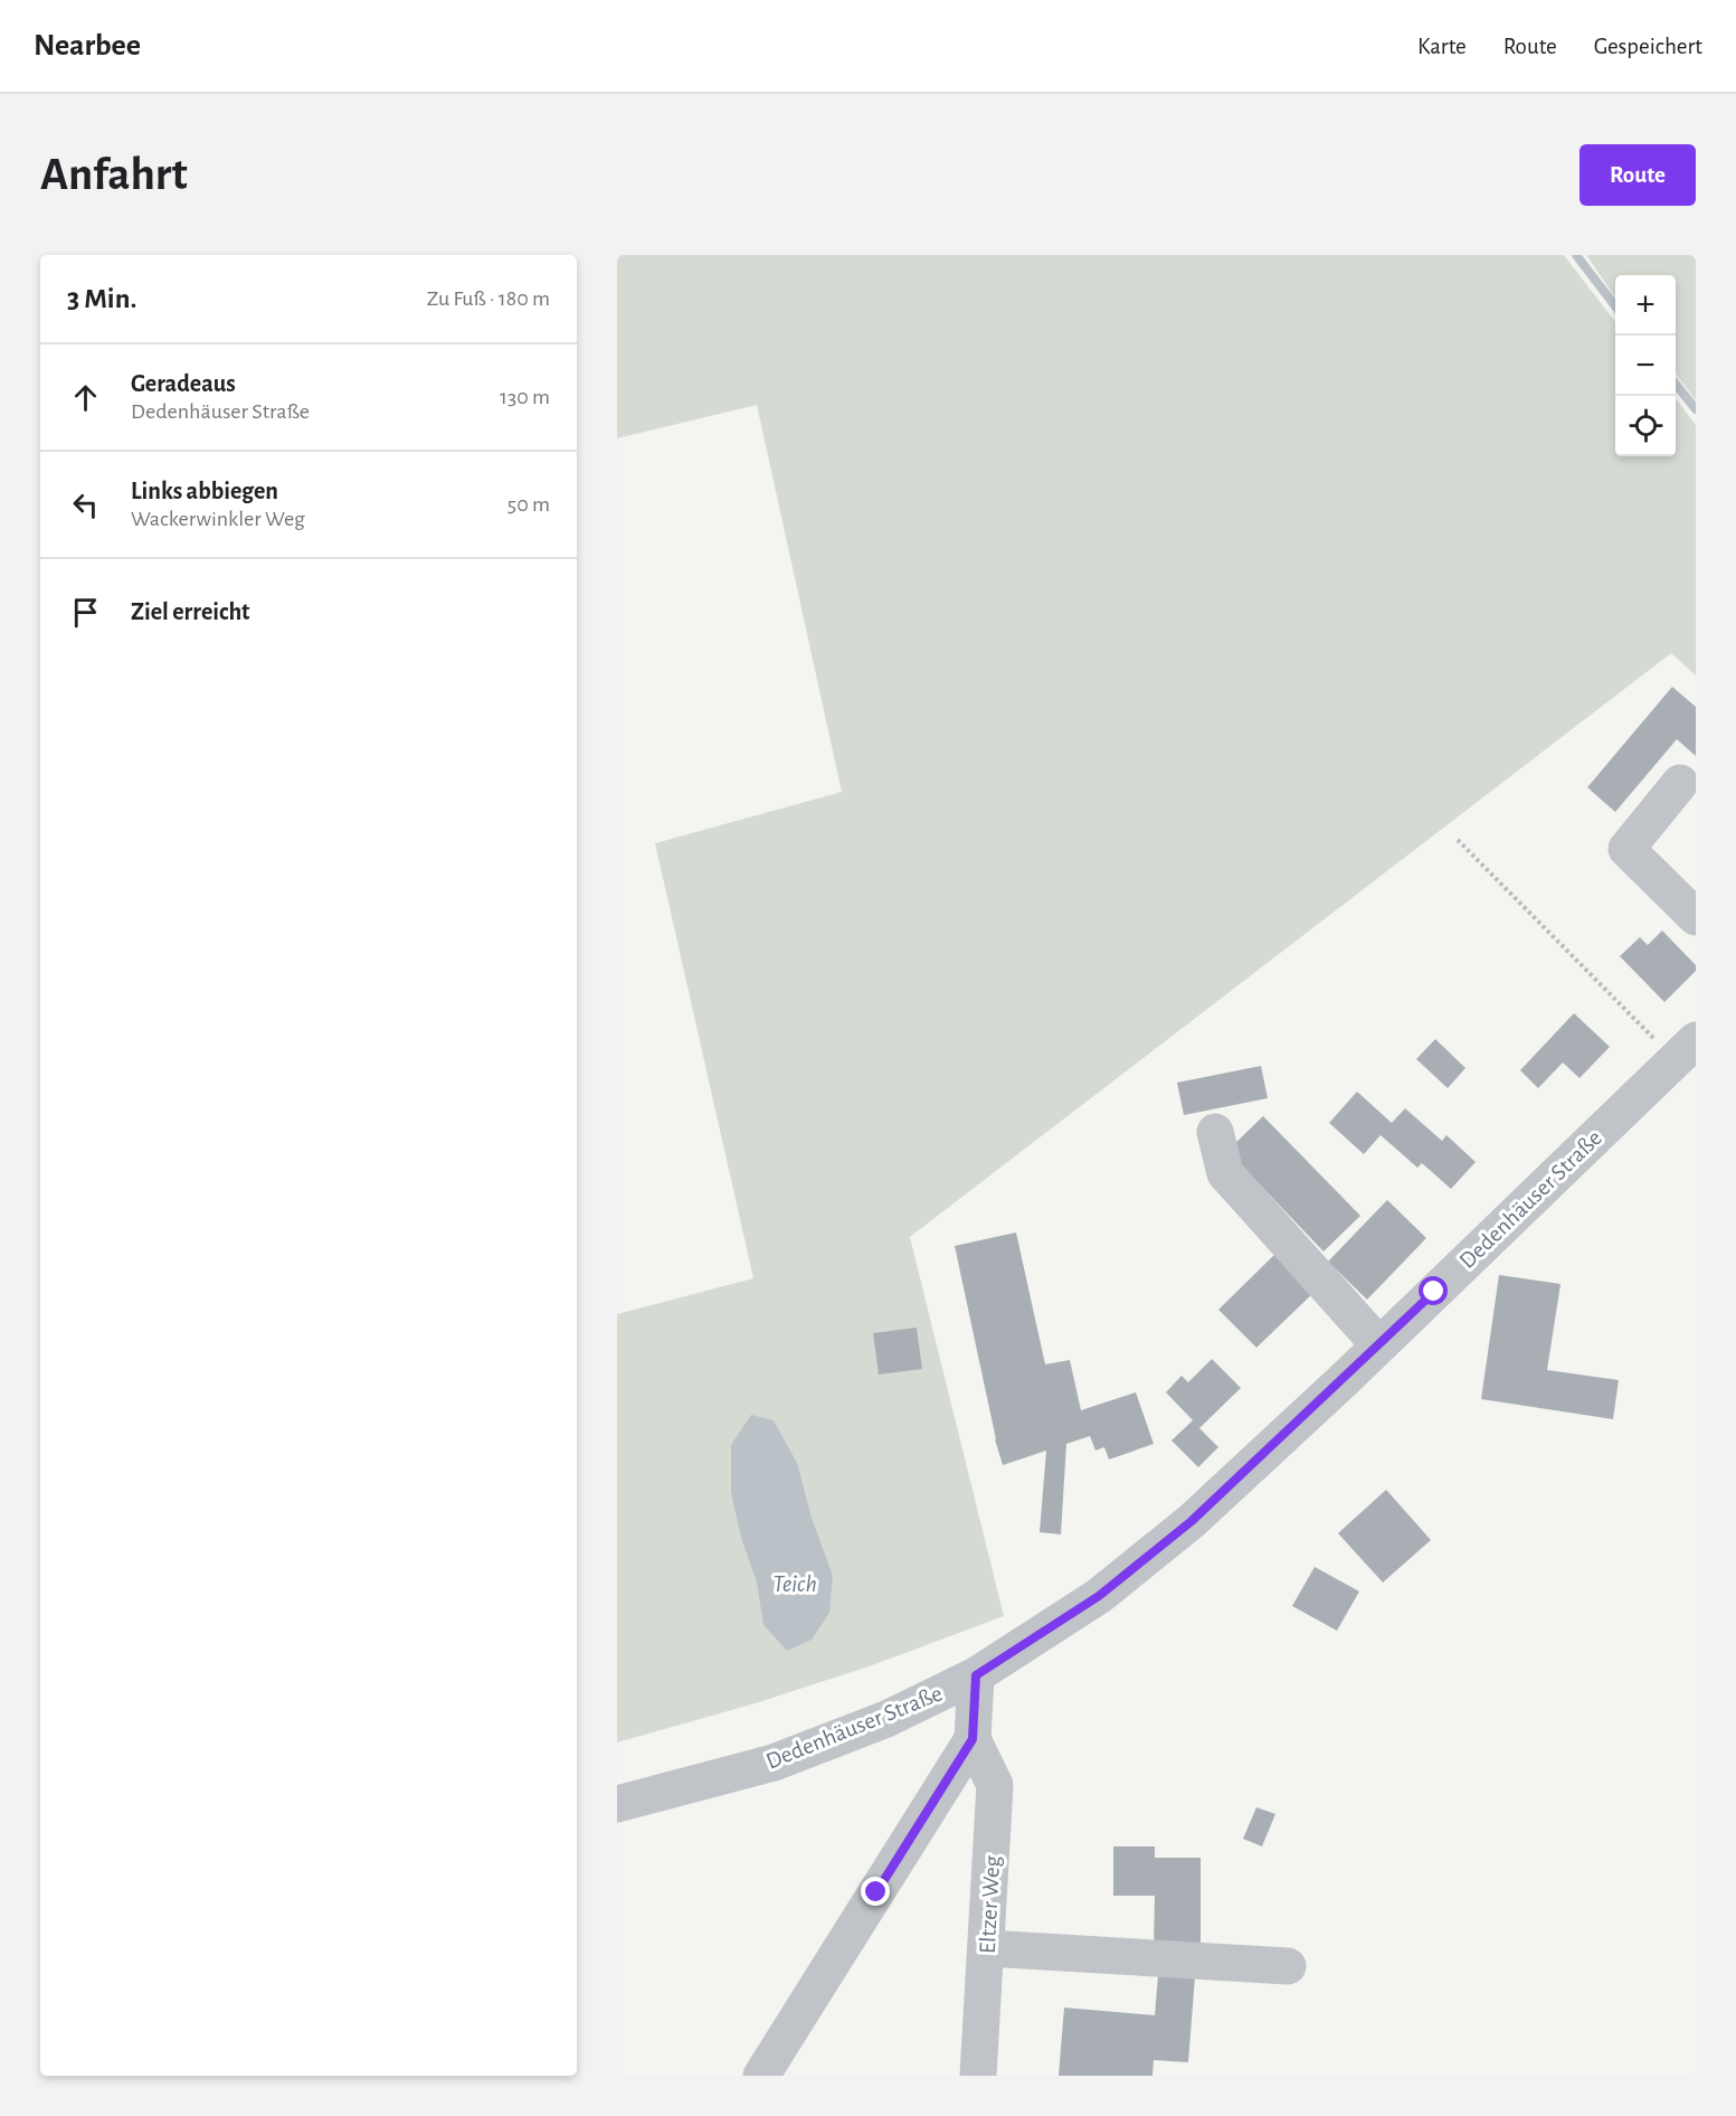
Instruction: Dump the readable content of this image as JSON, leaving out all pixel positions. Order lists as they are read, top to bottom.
{
  "streets": {
    "street": ["Dedenhäuser Straße", "Eltzer Weg"]
  },
  "water": ["Teich"],
  "page": {
    "header": "Nearbee",
    "nav": ["Karte", "Route", "Gespeichert"],
    "buttons": "Route",
    "title": "Anfahrt",
    "heading": ["3 Min.", "Zu Fuß · 180 m"],
    "map_buttons": ["+", "−"],
    "list": [
      ["Geradeaus", "Dedenhäuser Straße", "130 m"],
      ["Links abbiegen", "Wackerwinkler Weg", "50 m"],
      "Ziel erreicht"
    ]
  }
}
